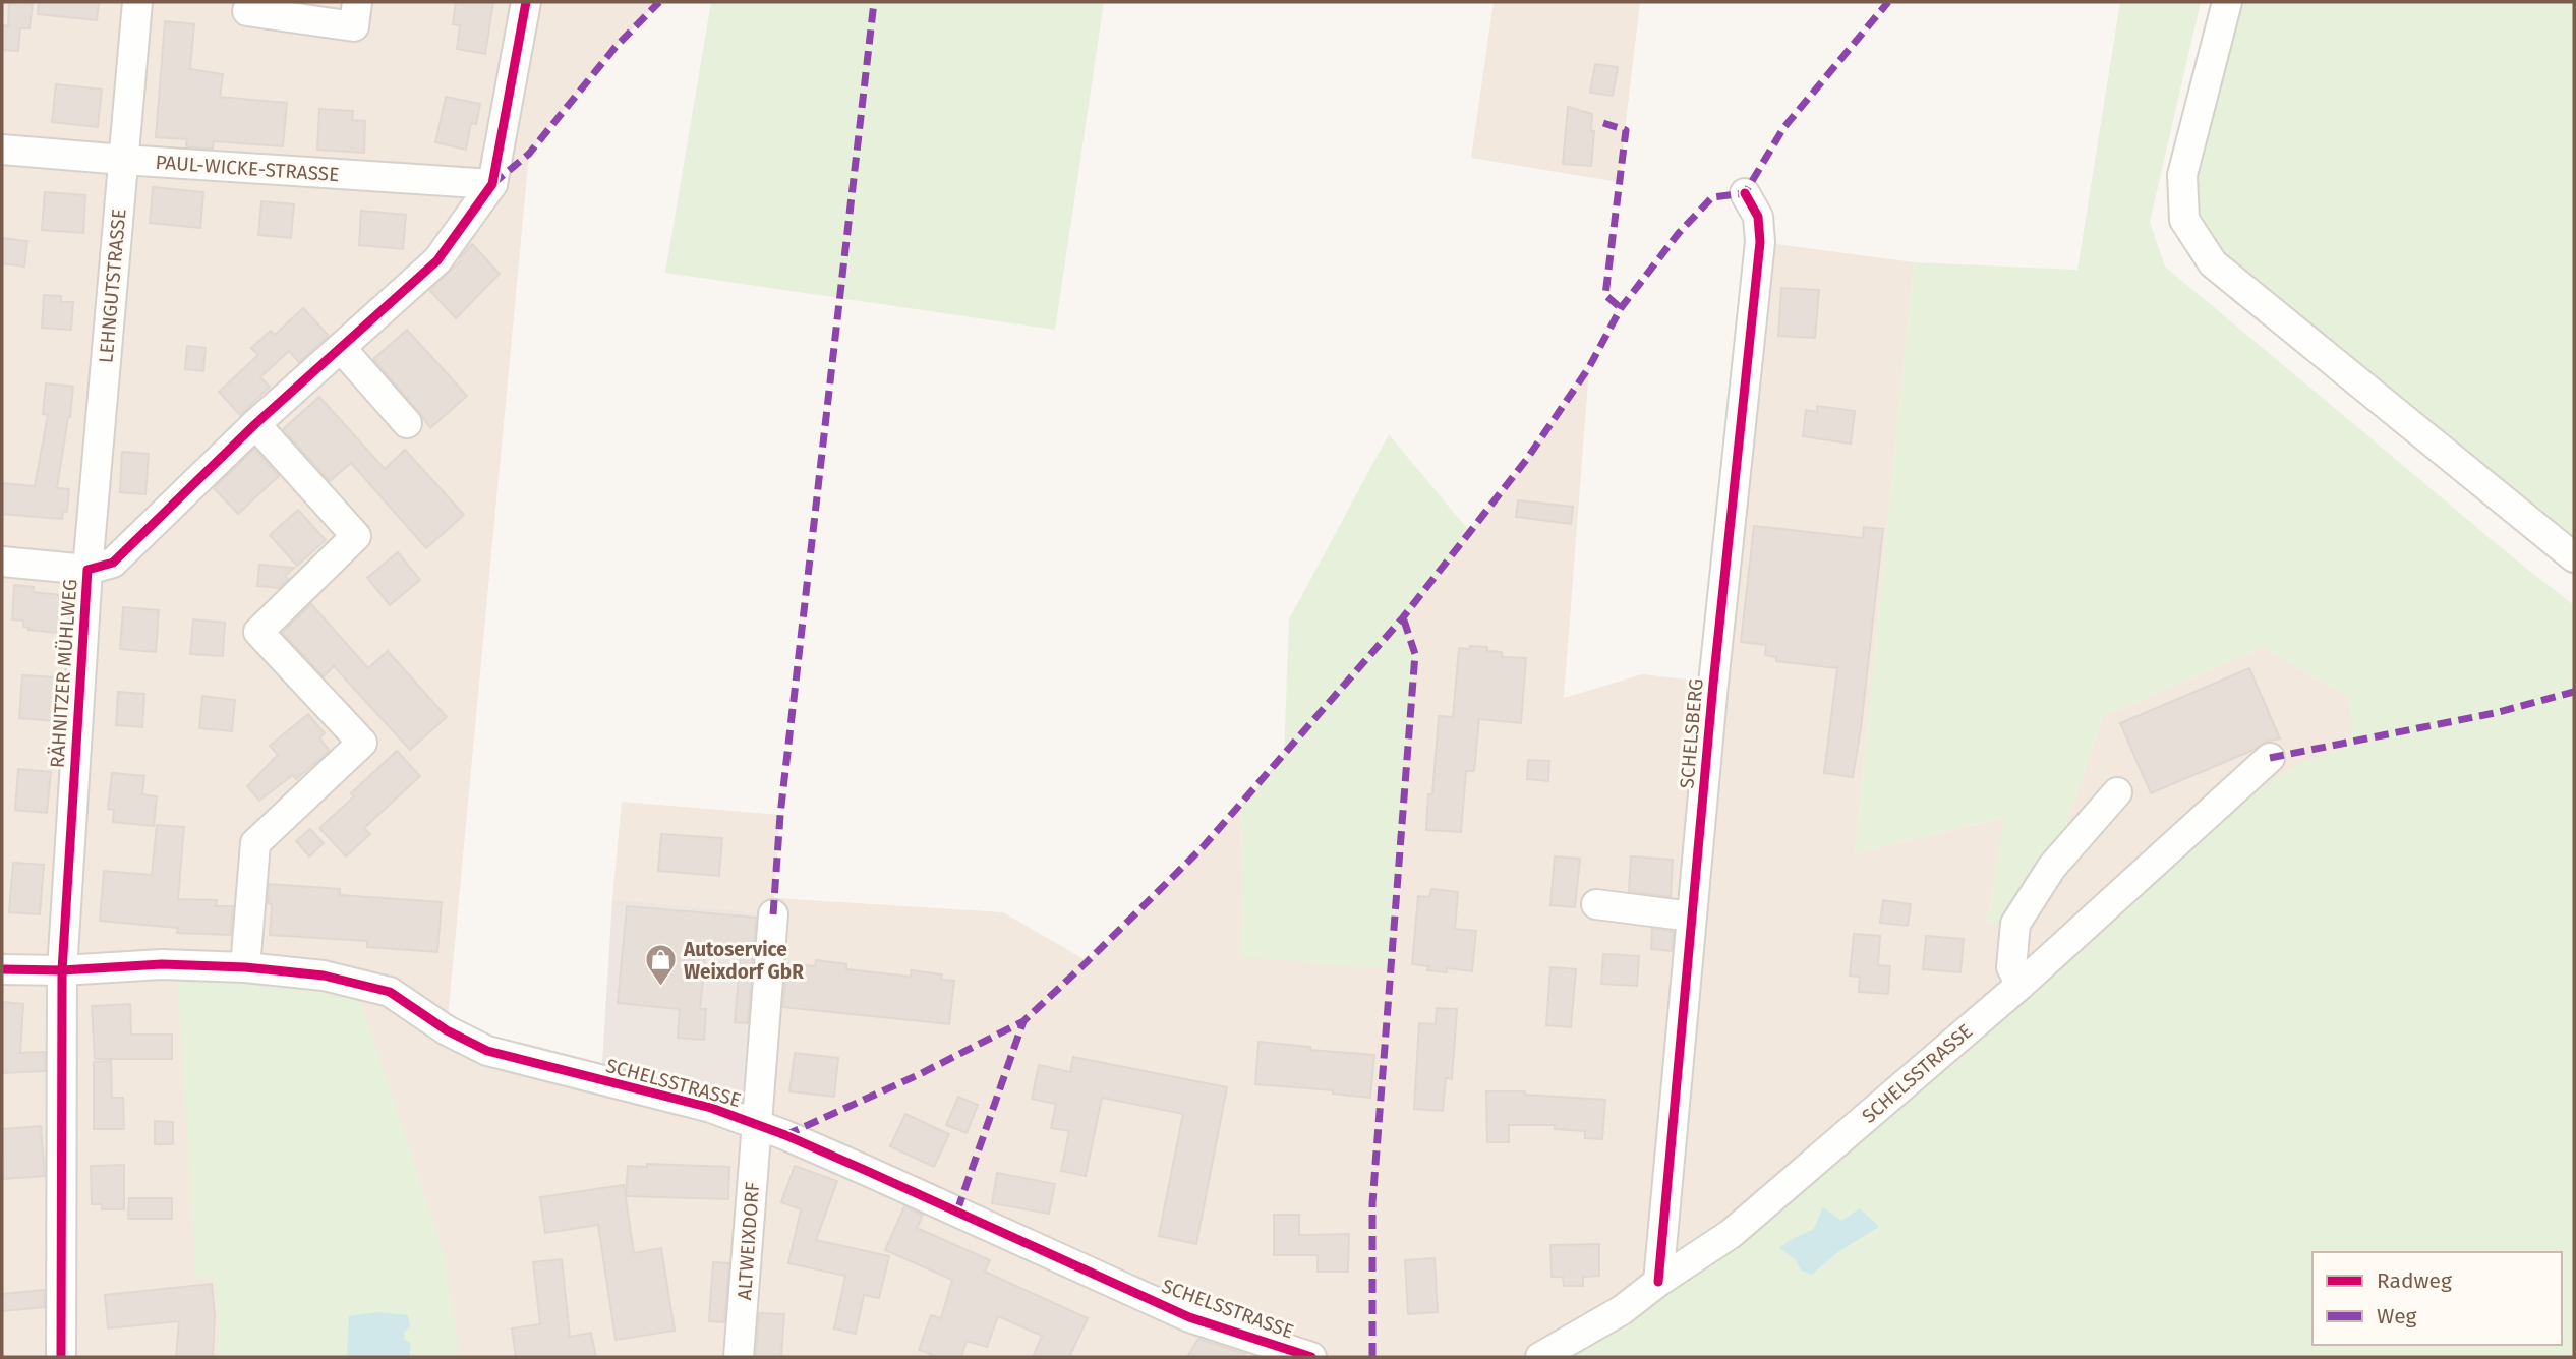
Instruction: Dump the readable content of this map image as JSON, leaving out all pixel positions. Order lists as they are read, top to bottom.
{
  "streets": {
    "street": [
      "PAUL-WICKE-STRASSE",
      "LEHNGUTSTRASSE",
      "RÄHNITZER MÜHLWEG",
      "SCHELSBERG",
      "SCHELSSTRASSE",
      "ALTWEIXDORF"
    ]
  },
  "crossings": [
    ["PAUL-WICKE-STRASSE", "LEHNGUTSTRASSE"],
    ["PAUL-WICKE-STRASSE", "RÄHNITZER MÜHLWEG"],
    ["LEHNGUTSTRASSE", "RÄHNITZER MÜHLWEG"],
    ["RÄHNITZER MÜHLWEG", "SCHELSSTRASSE"],
    ["SCHELSBERG", "SCHELSSTRASSE"],
    ["SCHELSSTRASSE", "ALTWEIXDORF"]
  ],
  "places": {
    "shop": ["Autoservice Weixdorf GbR"]
  },
  "legend": ["Radweg", "Weg"]
}
